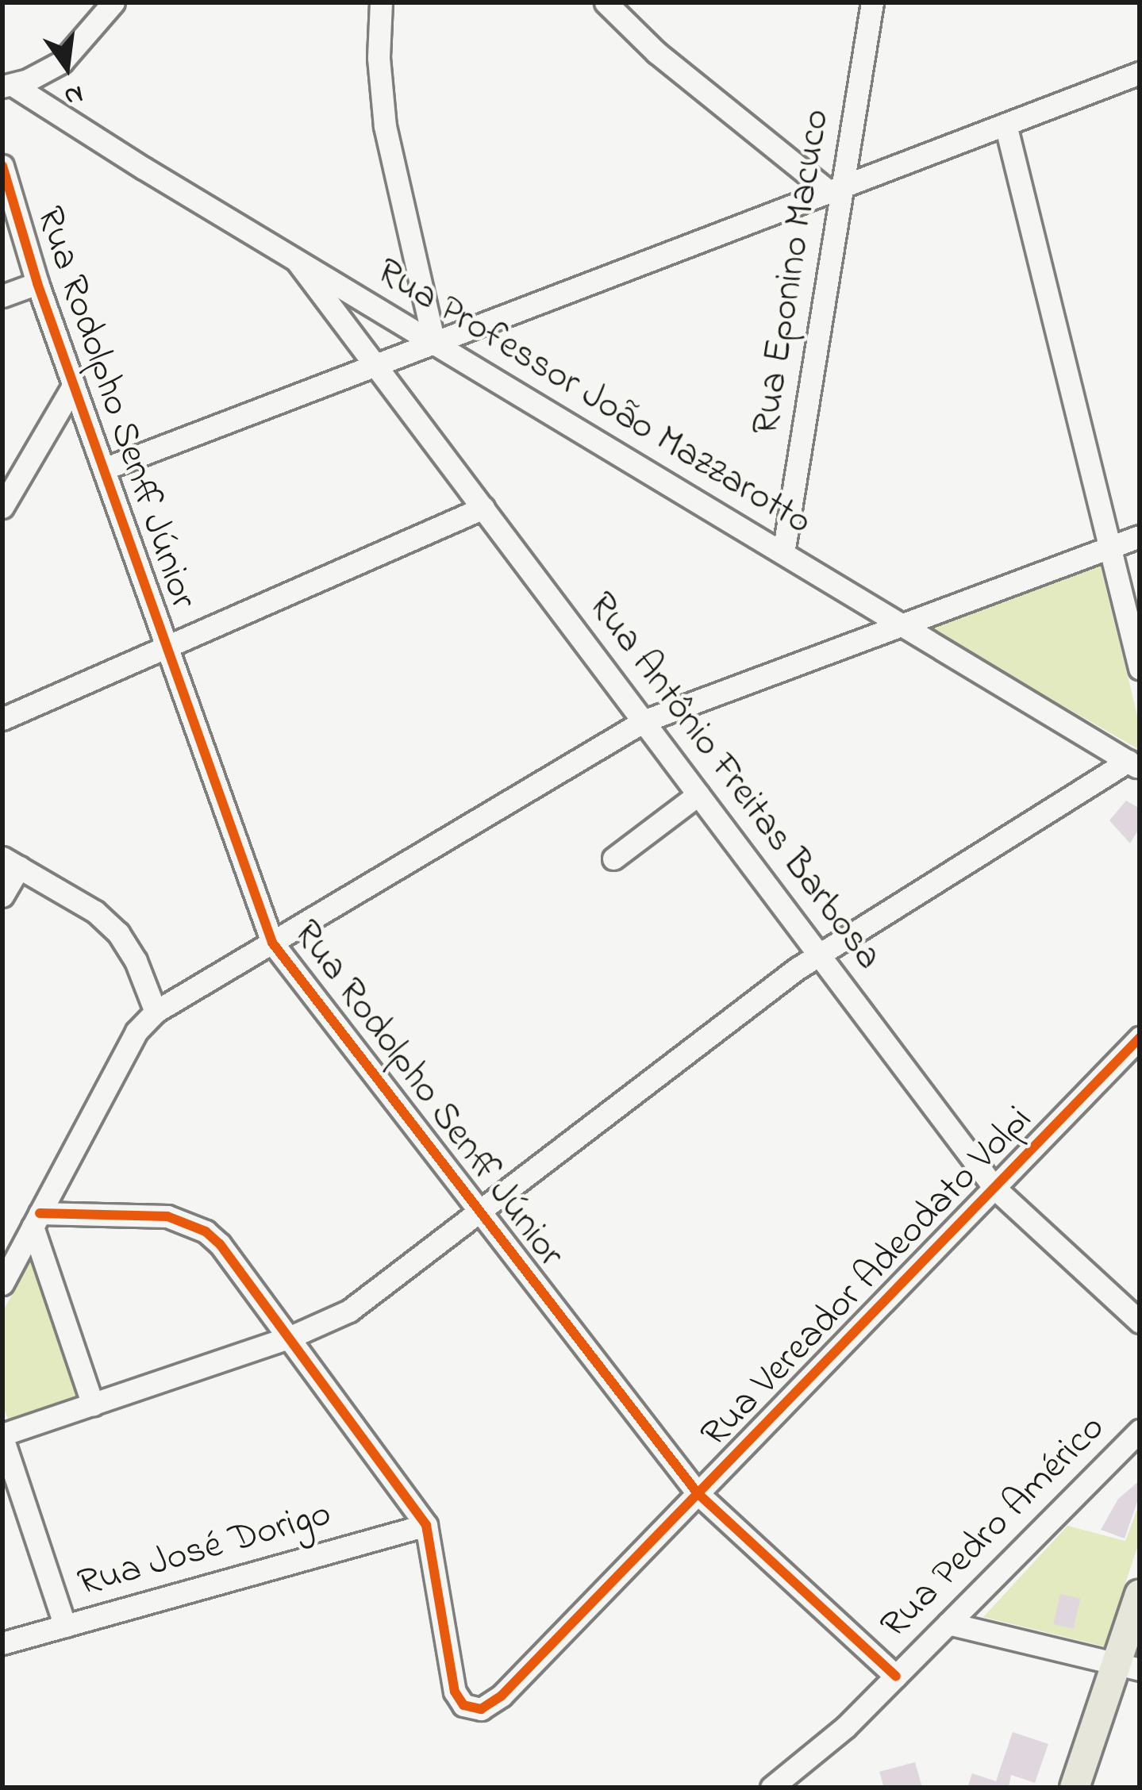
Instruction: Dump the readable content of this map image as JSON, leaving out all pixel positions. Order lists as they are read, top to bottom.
{
  "streets": {
    "street": [
      "Rua Eponino Macuco",
      "Rua Professor João Mazzarotto",
      "Rua Rodolpho Senff Júnior",
      "Rua Antônio Freitas Barbosa",
      "Rua Vereador Adeodato Volpi",
      "Rua Pedro Américo",
      "Rua José Dorigo"
    ]
  },
  "crossings": [
    ["Rua Eponino Macuco", "Rua Professor João Mazzarotto"],
    ["Rua Professor João Mazzarotto", "Rua Antônio Freitas Barbosa"],
    ["Rua Rodolpho Senff Júnior", "Rua Vereador Adeodato Volpi"],
    ["Rua Rodolpho Senff Júnior", "Rua Pedro Américo"],
    ["Rua Antônio Freitas Barbosa", "Rua Vereador Adeodato Volpi"],
    ["Rua Vereador Adeodato Volpi", "Rua José Dorigo"]
  ],
  "north": "bottom"
}
